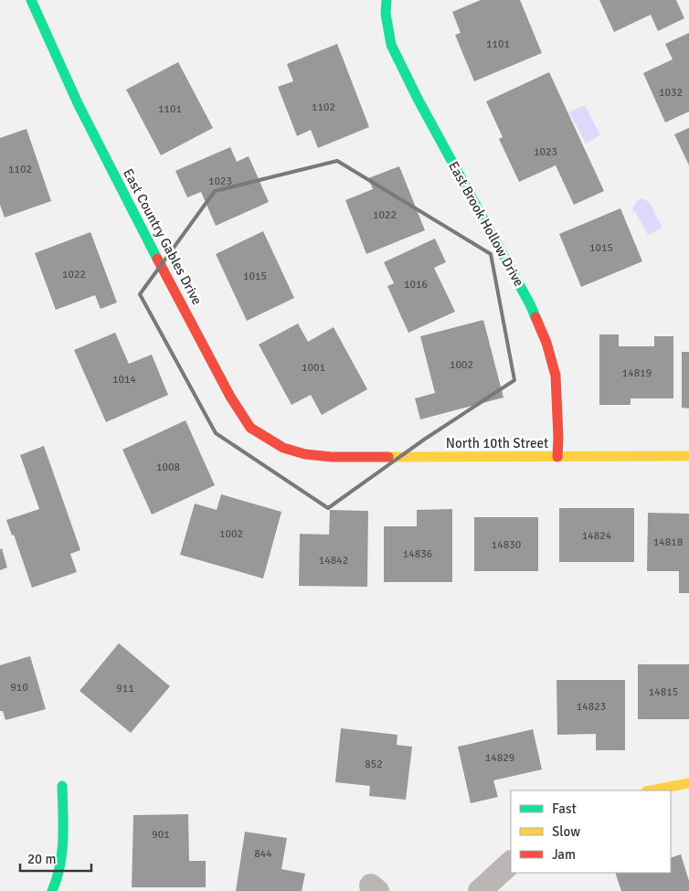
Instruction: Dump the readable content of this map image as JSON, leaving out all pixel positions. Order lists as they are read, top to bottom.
{
  "streets": {
    "street": ["East Brook Hollow Drive", "East Country Gables Drive", "North 10th Street"]
  },
  "crossings": [
    ["East Brook Hollow Drive", "North 10th Street"],
    ["East Country Gables Drive", "North 10th Street"]
  ],
  "house_numbers": [
    "1101",
    "1032",
    "1102",
    "1101",
    "1023",
    "1102",
    "1023",
    "1022",
    "1015",
    "1022",
    "1015",
    "1016",
    "1002",
    "1001",
    "14819",
    "1014",
    "1008",
    "1002",
    "14824",
    "14818",
    "14830",
    "14836",
    "14842",
    "910",
    "911",
    "14815",
    "14823",
    "14829",
    "852",
    "901",
    "844"
  ],
  "legend": ["Fast", "Slow", "Jam"],
  "scale_bar": "20 m"
}
